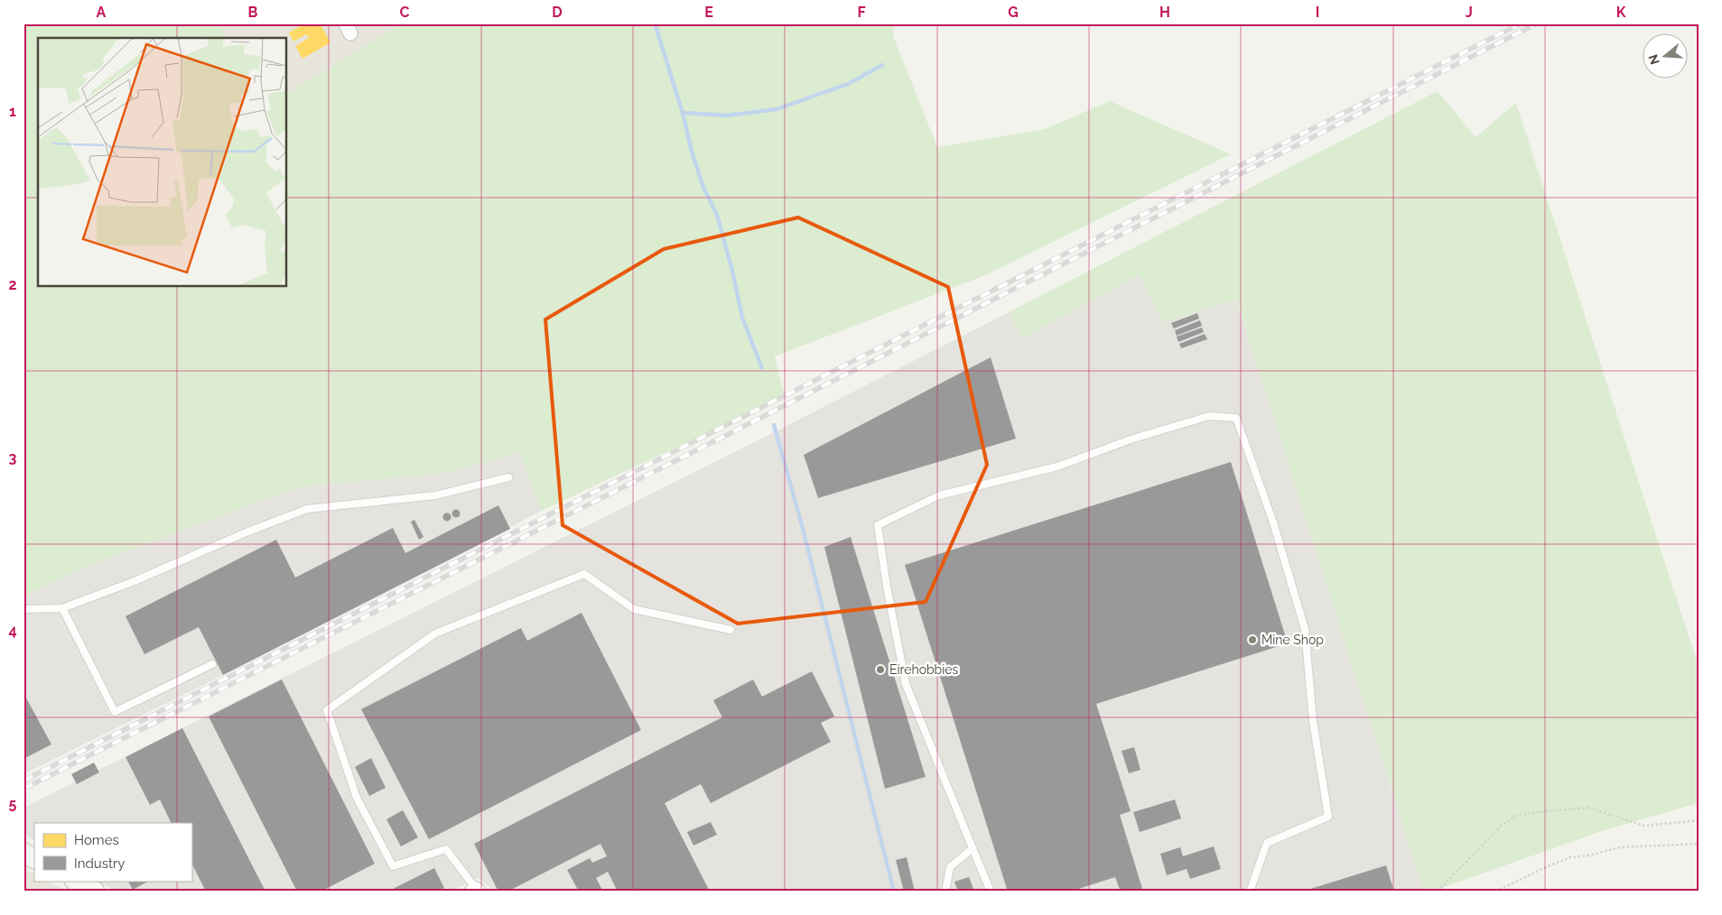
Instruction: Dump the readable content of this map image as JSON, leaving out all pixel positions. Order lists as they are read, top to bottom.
{
  "places": ["Mine Shop", "Eirehobbies"],
  "legend": ["Homes", "Industry"],
  "north": "left",
  "grid": {
    "columns": [
      "A",
      "B",
      "C",
      "D",
      "E",
      "F",
      "G",
      "H",
      "I",
      "J",
      "K"
    ],
    "rows": [
      "1",
      "2",
      "3",
      "4",
      "5"
    ]
  }
}
